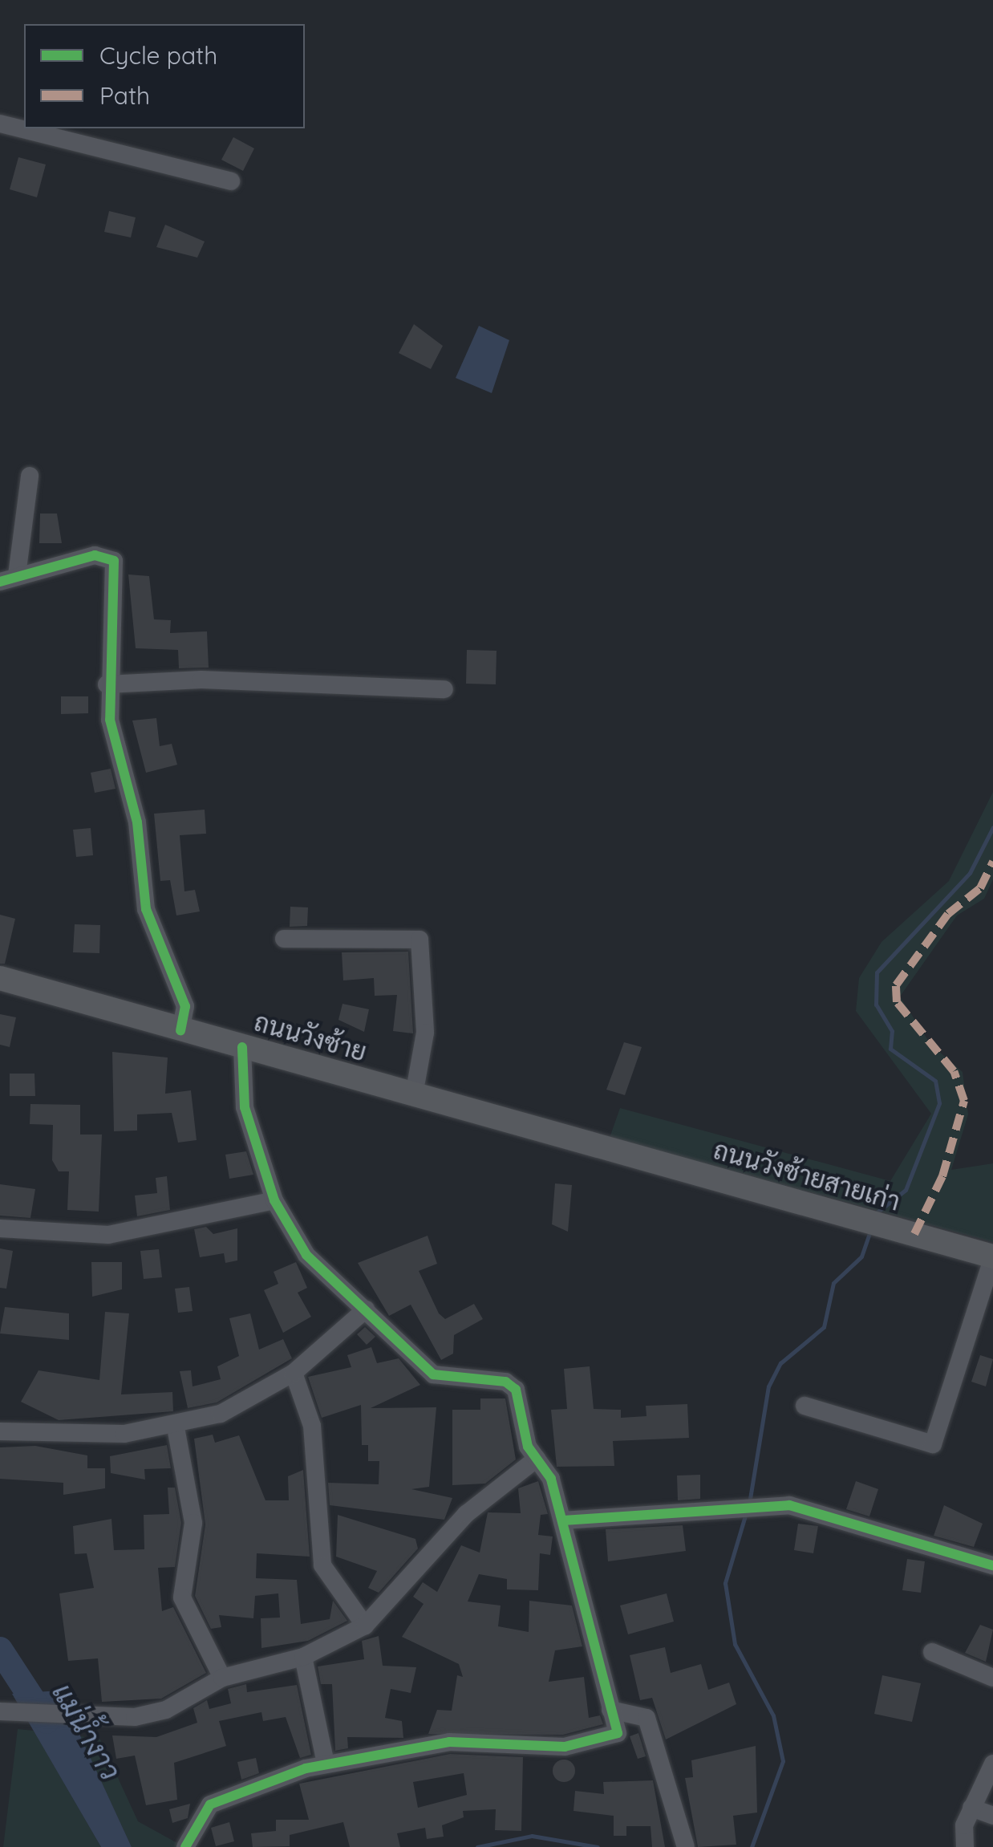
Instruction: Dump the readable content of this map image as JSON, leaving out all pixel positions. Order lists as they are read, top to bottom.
{
  "streets": {
    "main road": ["ถนนวังซ้าย", "ถนนวังซ้ายสายเก่า"]
  },
  "crossings": [
    ["ถนนวังซ้าย", "ถนนวังซ้ายสายเก่า"]
  ],
  "water": ["แม่น้ำงาว"],
  "legend": ["Cycle path", "Path"]
}
